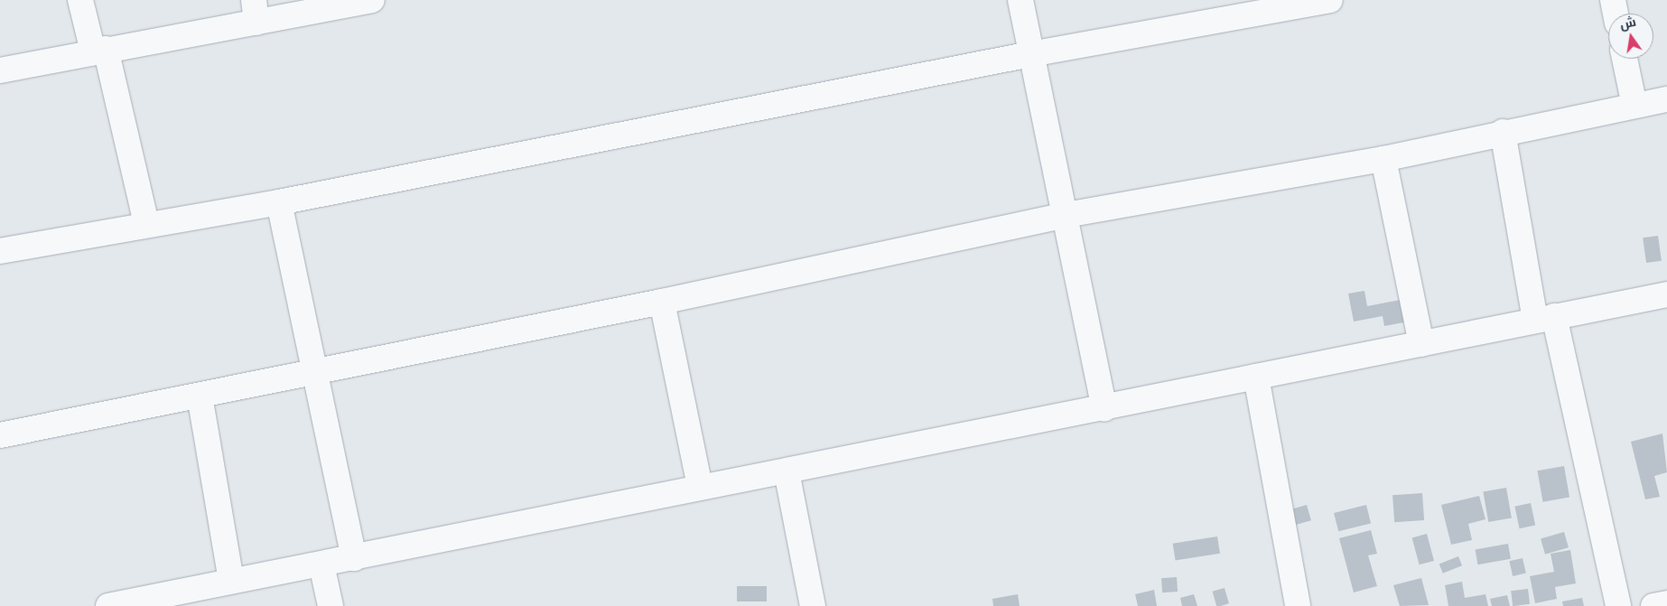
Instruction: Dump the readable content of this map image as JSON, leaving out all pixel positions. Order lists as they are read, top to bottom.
{
  "north": "top"
}
